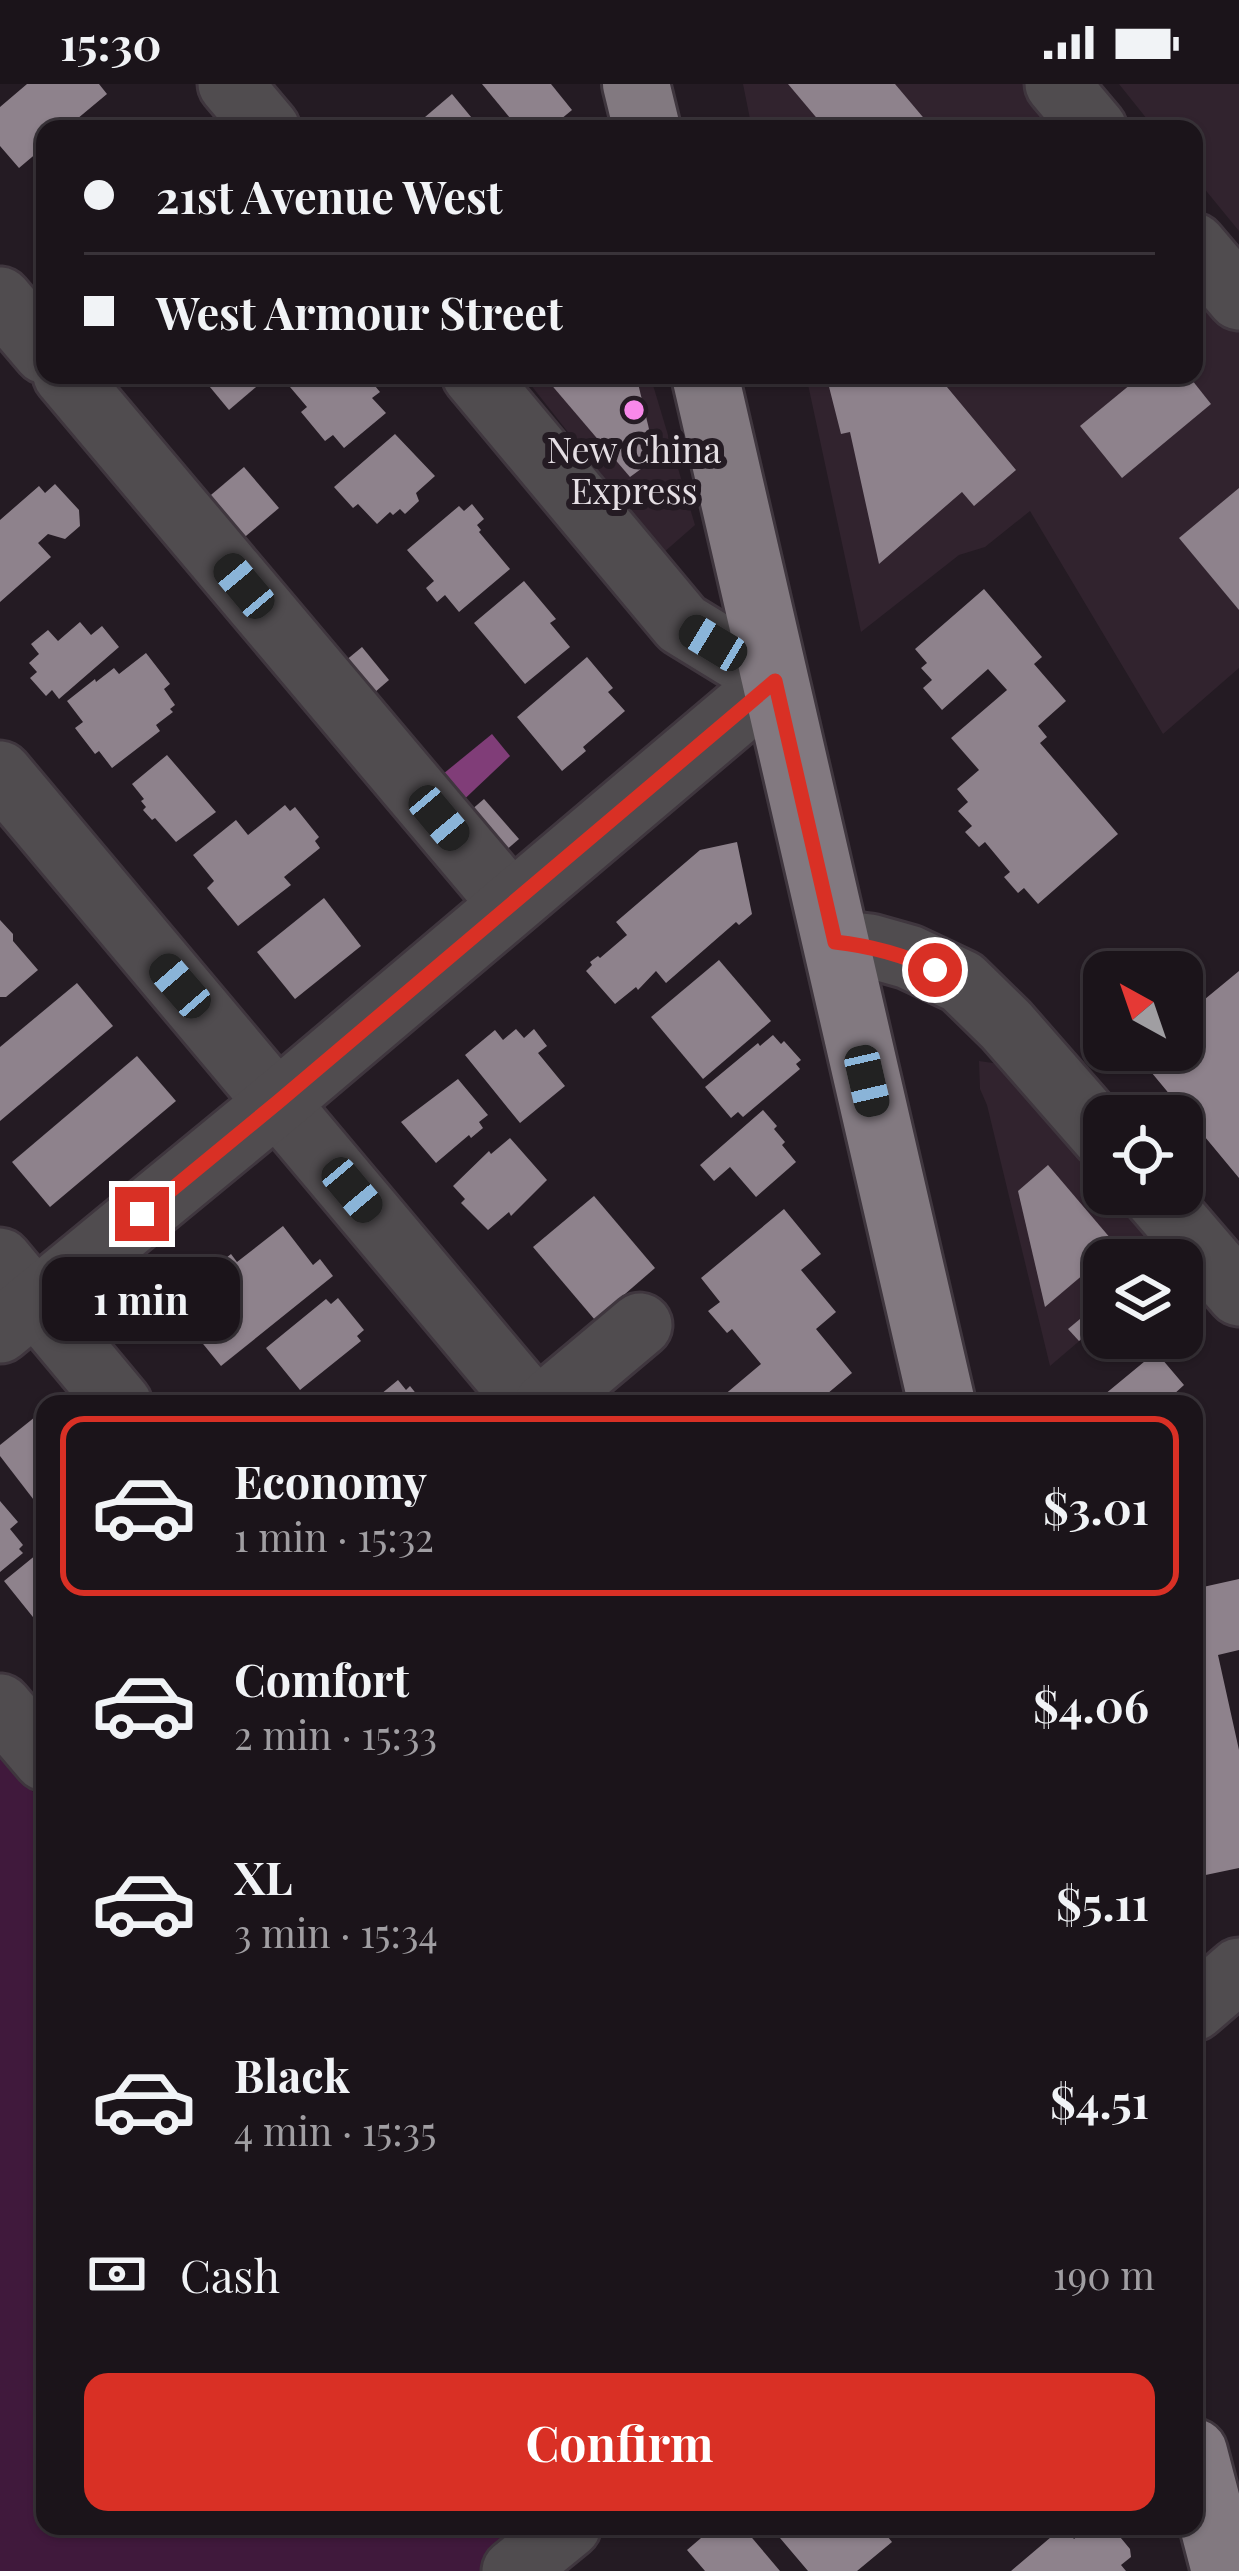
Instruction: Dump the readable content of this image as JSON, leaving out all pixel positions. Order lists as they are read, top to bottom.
{
  "places": ["New China Express"],
  "north": "top left",
  "page": {
    "status": "15:30",
    "banner": ["21st Avenue West", "West Armour Street"],
    "bubble": "1 min",
    "list": [
      {
        "name": "Economy",
        "note": "1 min · 15:32",
        "value": "$3.01"
      },
      {
        "name": "Comfort",
        "note": "2 min · 15:33",
        "value": "$4.06"
      },
      {
        "name": "XL",
        "note": "3 min · 15:34",
        "value": "$5.11"
      },
      {
        "name": "Black",
        "note": "4 min · 15:35",
        "value": "$4.51"
      }
    ],
    "pay": ["Cash", "190 m"],
    "buttons": "Confirm"
  }
}
